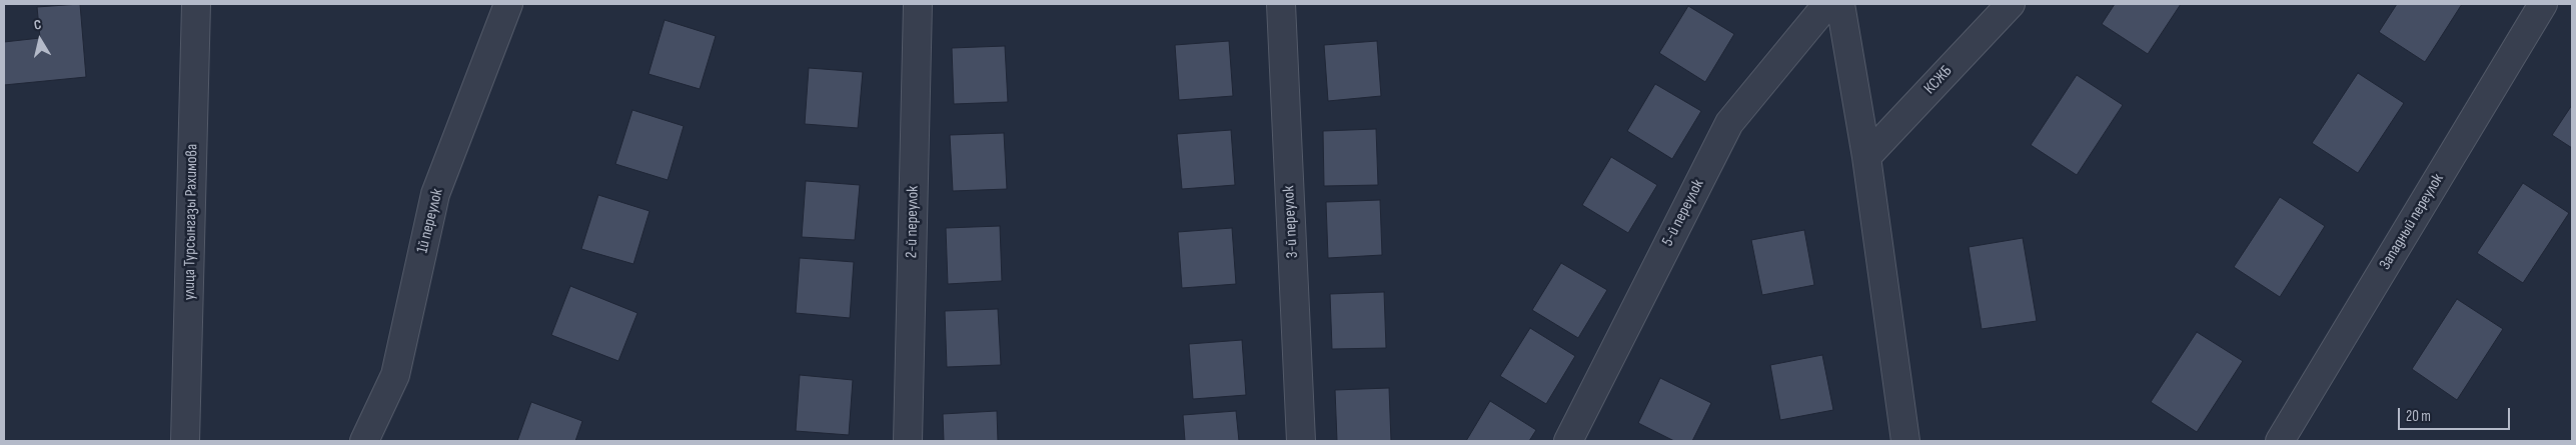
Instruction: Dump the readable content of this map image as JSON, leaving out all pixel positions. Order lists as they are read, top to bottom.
{
  "streets": {
    "street": [
      "КСЖБ",
      "5-й переулок",
      "1й переулок",
      "улица Турсынгазы Рахимова",
      "2-й переулок",
      "3-й переулок",
      "Западный переулок"
    ]
  },
  "scale_bar": "20 m",
  "north": "top"
}
